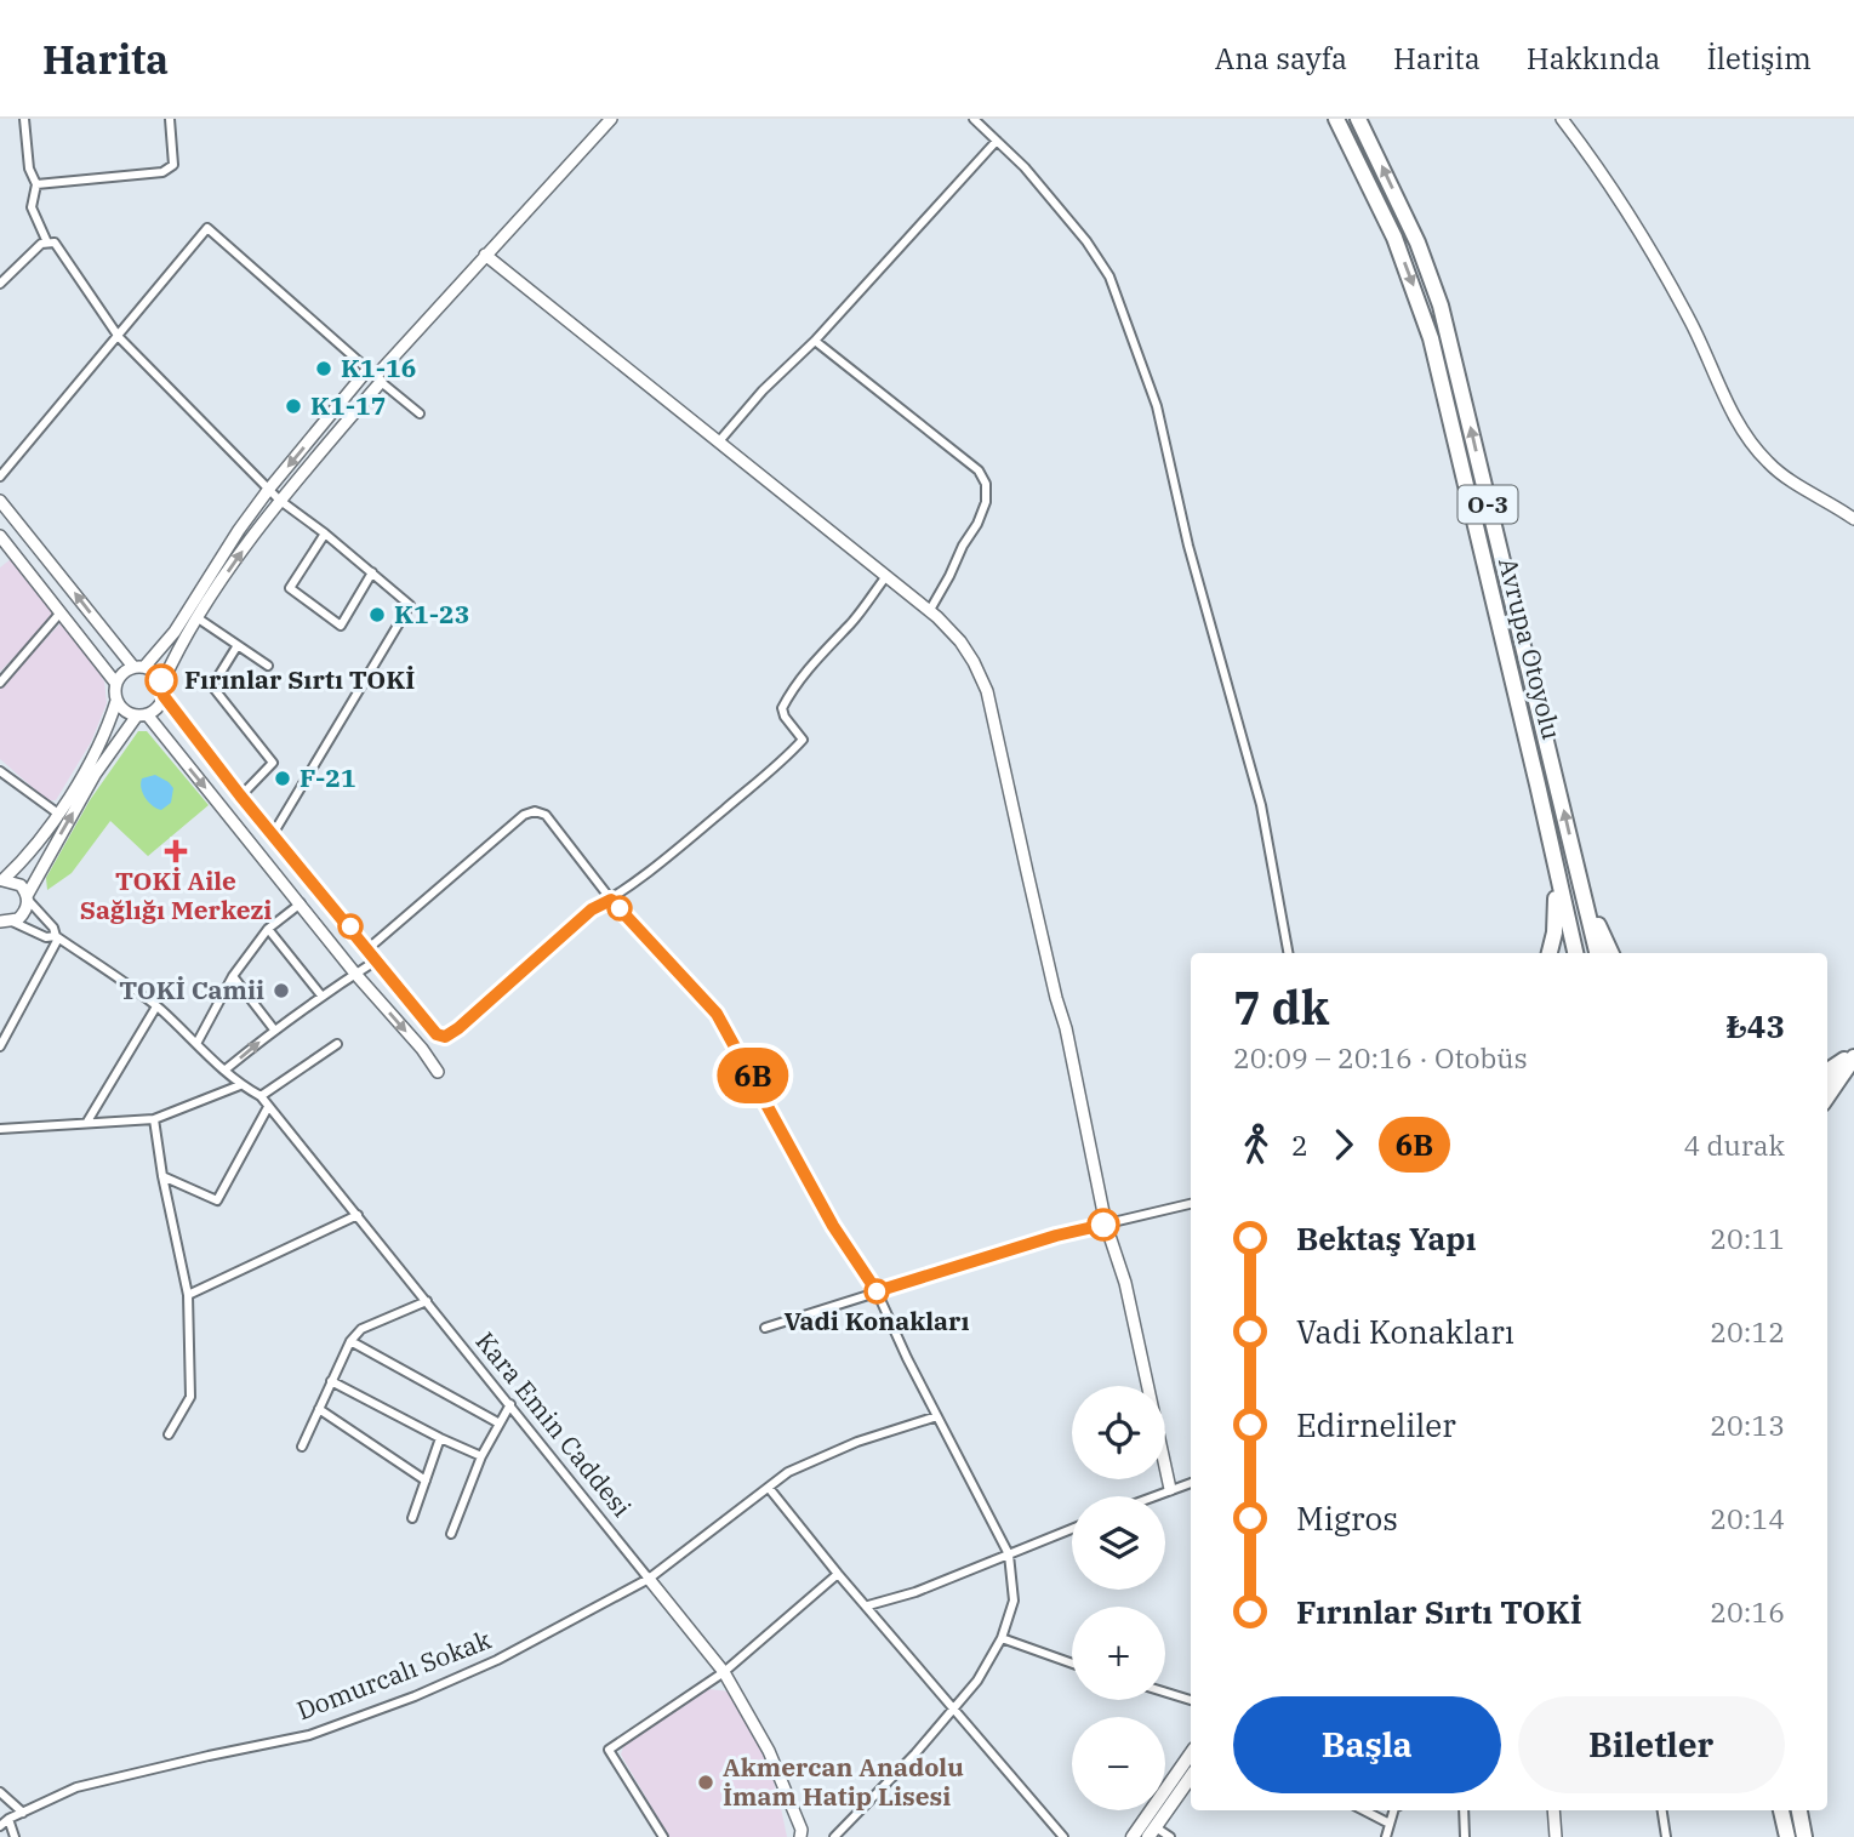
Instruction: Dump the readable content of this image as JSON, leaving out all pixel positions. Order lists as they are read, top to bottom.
{
  "streets": {
    "highway": ["O-3", "Avrupa Otoyolu"],
    "main road": ["Kara Emin Caddesi"],
    "street": ["Domurcalı Sokak"]
  },
  "crossings": [
    ["Kara Emin Caddesi", "Domurcalı Sokak"]
  ],
  "places": {
    "other": [
      "K1-16",
      "K1-17",
      "K1-23",
      "Fırınlar Sırtı TOKİ",
      "F-21",
      "TOKİ Camii",
      "Vadi Konakları",
      "Akmercan Anadolu İmam Hatip Lisesi"
    ],
    "health": ["TOKİ Aile Sağlığı Merkezi"]
  },
  "lines": ["bus line 6B"],
  "page": {
    "header": "Harita",
    "nav": [
      "Ana sayfa",
      "Harita",
      "Hakkında",
      "İletişim"
    ],
    "on_map": "6B",
    "heading": ["7 dk", "20:09 – 20:16 · Otobüs", "₺43"],
    "legs": ["2", "6B", "4 durak"],
    "list": [
      {
        "name": "Bektaş Yapı",
        "value": "20:11"
      },
      {
        "name": "Vadi Konakları",
        "value": "20:12"
      },
      {
        "name": "Edirneliler",
        "value": "20:13"
      },
      {
        "name": "Migros",
        "value": "20:14"
      },
      {
        "name": "Fırınlar Sırtı TOKİ",
        "value": "20:16"
      }
    ],
    "map_buttons": ["+", "−"],
    "buttons": ["Başla", "Biletler"]
  }
}
